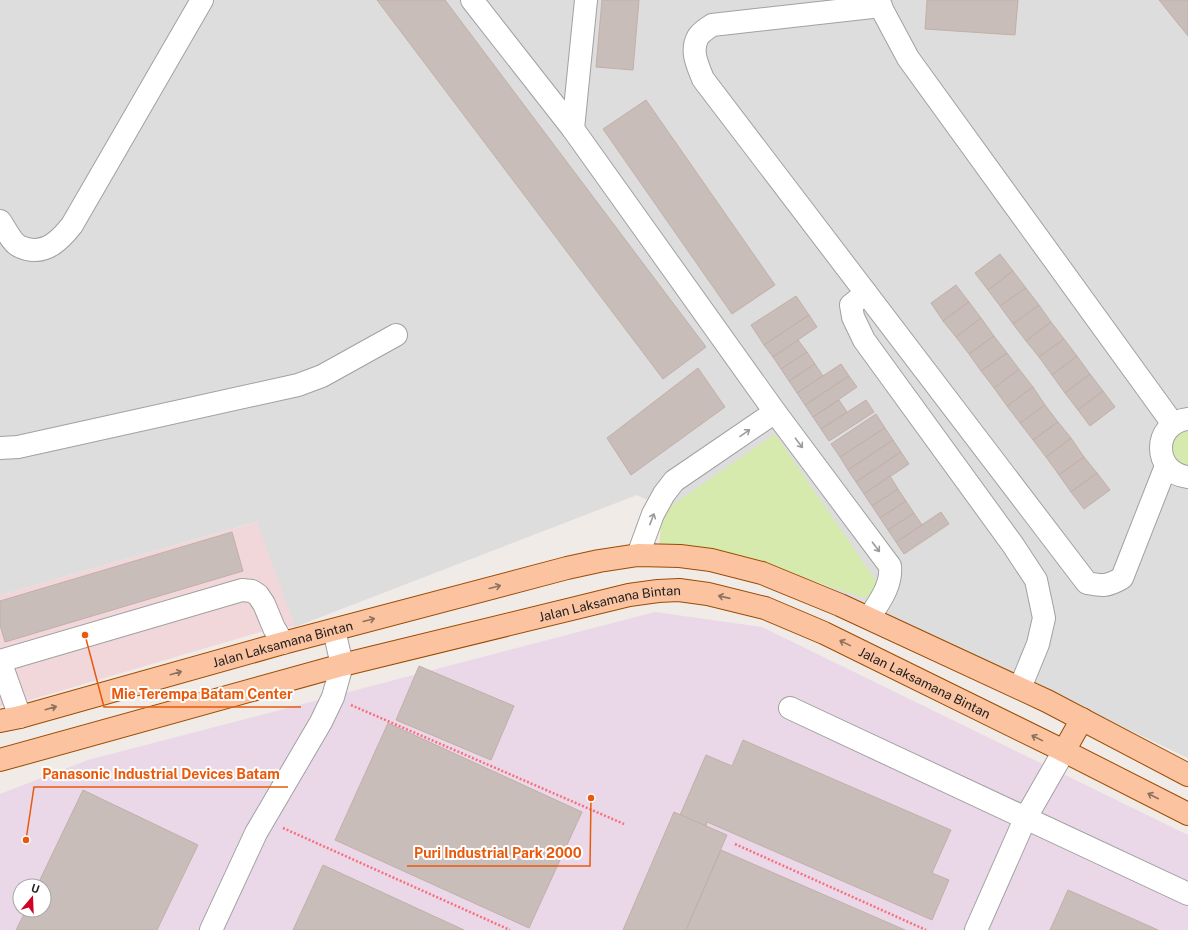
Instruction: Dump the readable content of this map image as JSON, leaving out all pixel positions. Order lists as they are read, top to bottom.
{
  "streets": {
    "main road": ["Jalan Laksamana Bintan"]
  },
  "places": ["Mie Terempa Batam Center", "Puri Industrial Park 2000", "Panasonic Industrial Devices Batam"],
  "north": "top"
}
